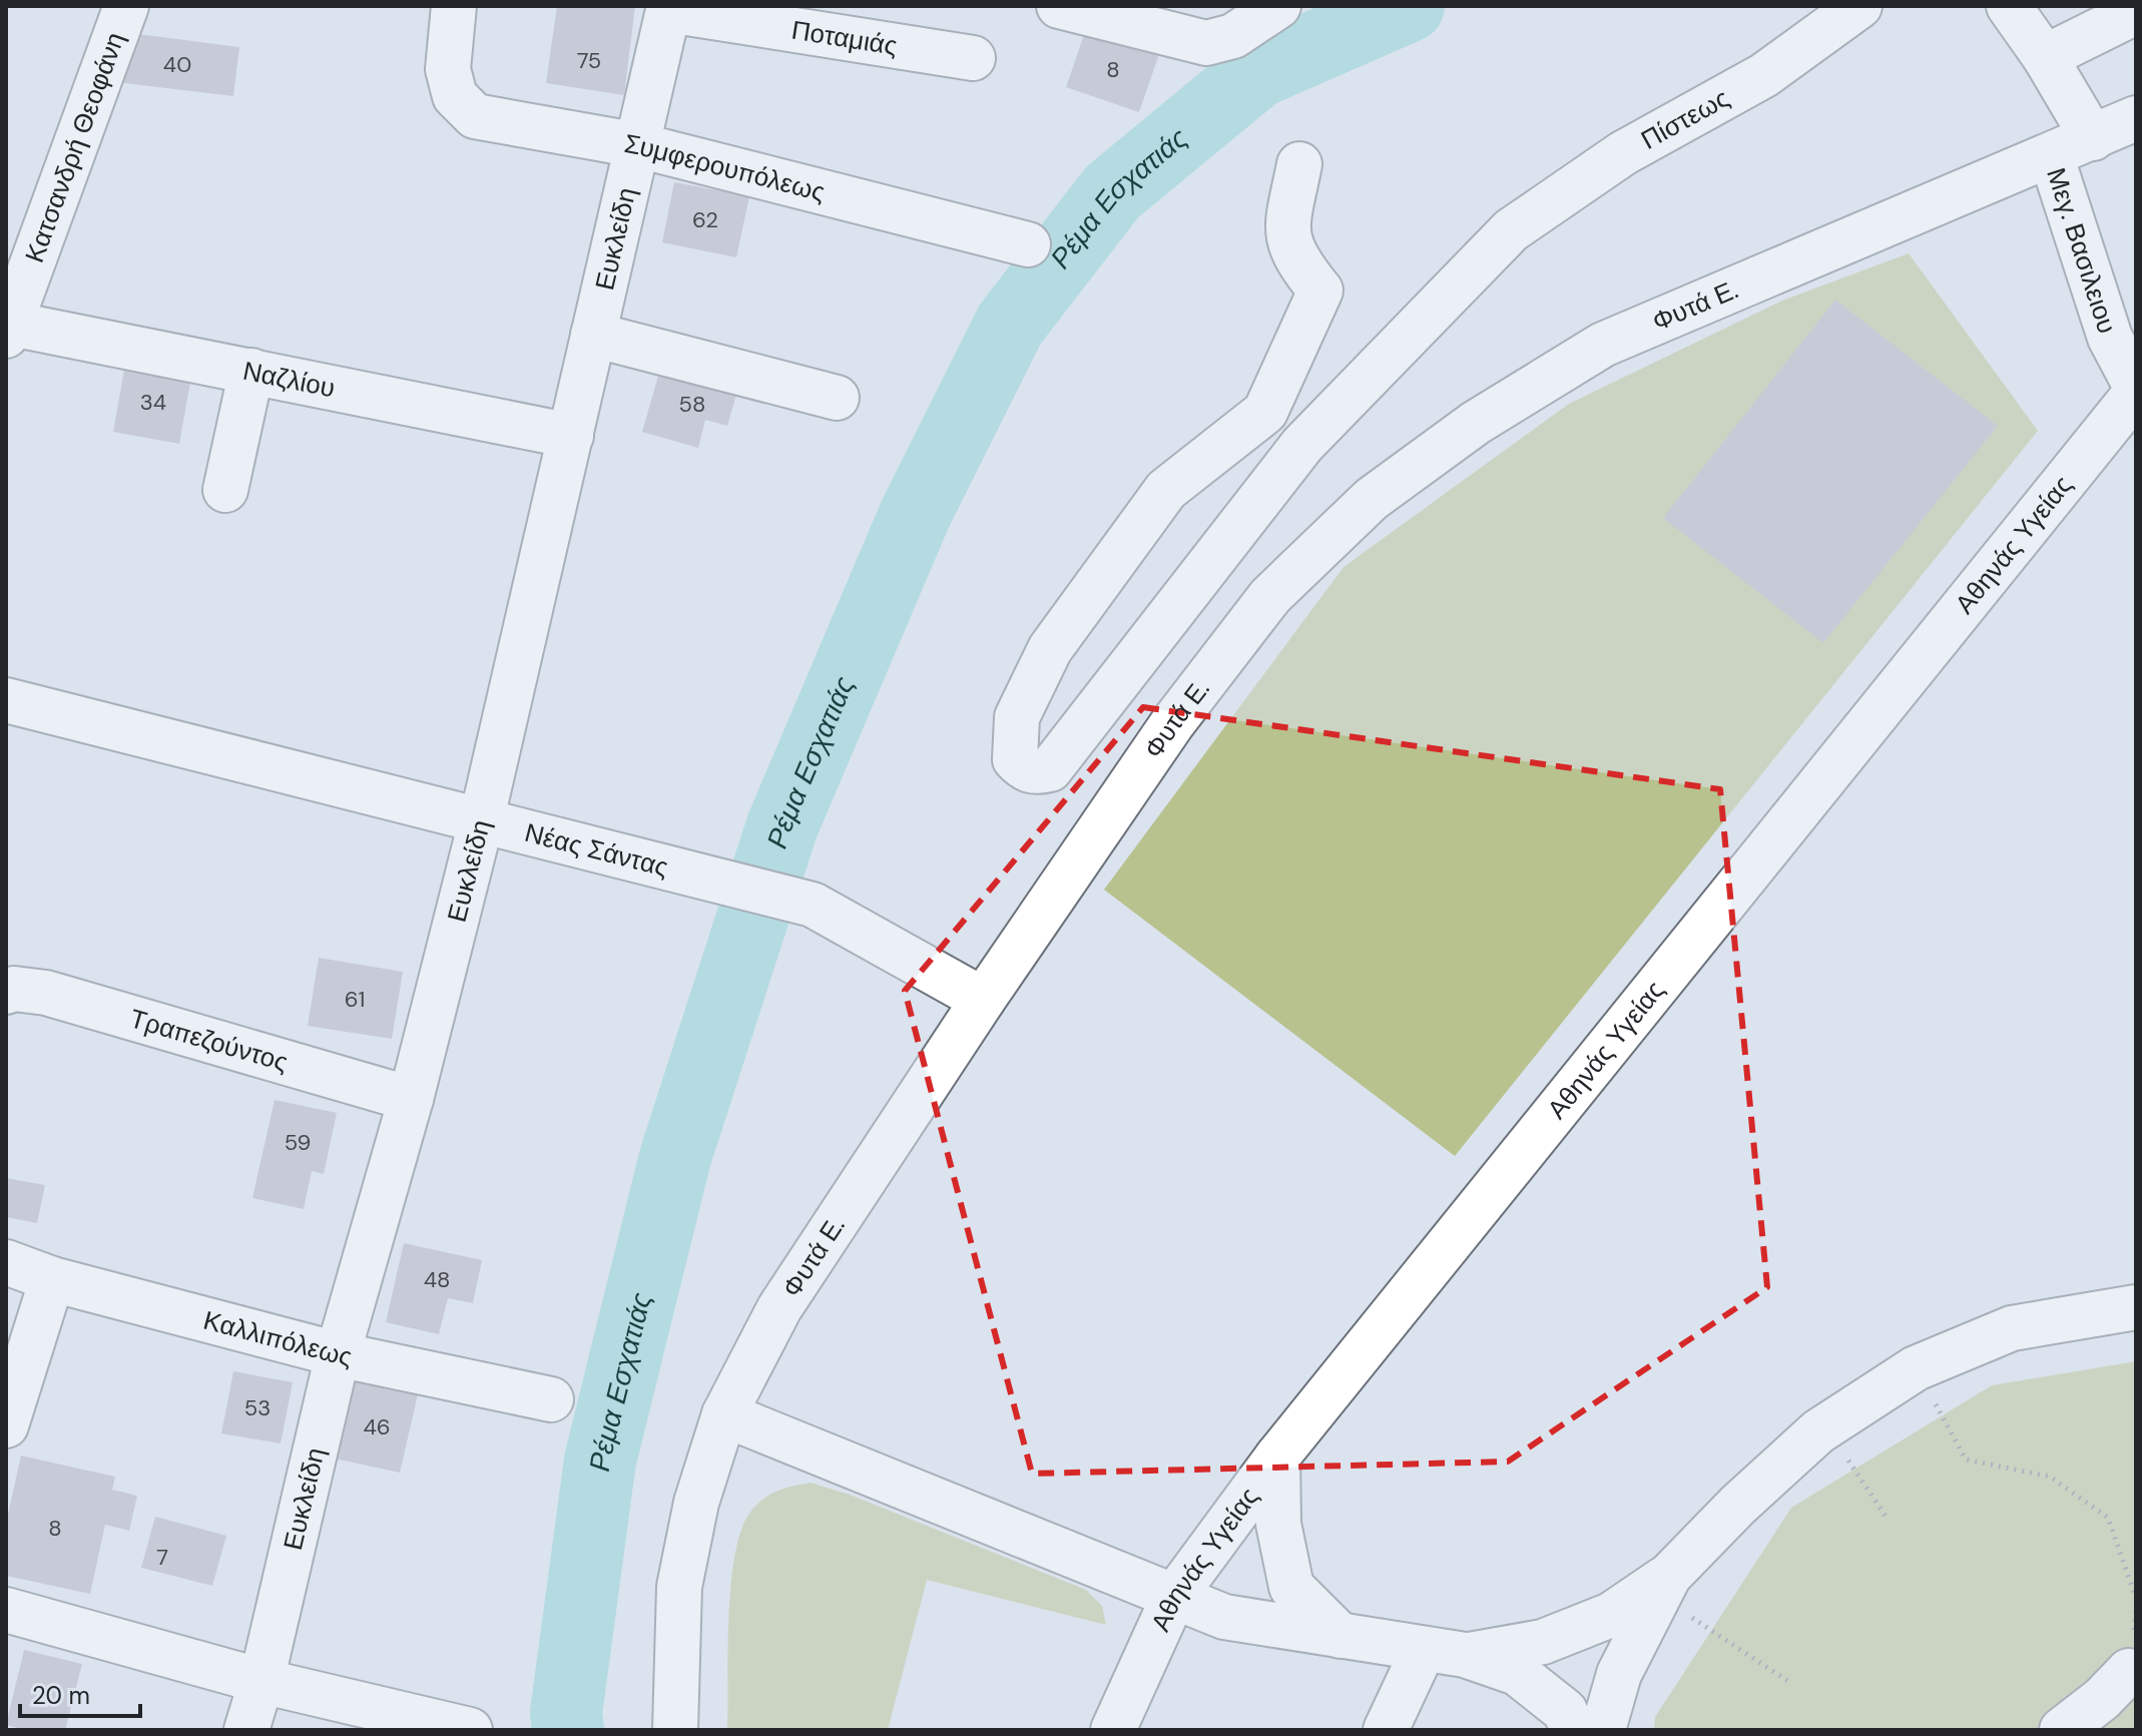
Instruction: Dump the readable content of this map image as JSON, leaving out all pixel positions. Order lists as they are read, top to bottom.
{
  "streets": {
    "street": [
      "Ποταμιάς",
      "Πίστεως",
      "Κατσανδρή Θεοφάνη",
      "Συμφερουπόλεως",
      "Ευκλείδη",
      "Μεγ. Βασιλειου",
      "Φυτά Ε.",
      "Ναζλίου",
      "Αθηνάς Υγείας",
      "Νέας Σάντας",
      "Τραπεζούντος",
      "Καλλιπόλεως"
    ]
  },
  "crossings": [
    ["Ποταμιάς", "Ευκλείδη"],
    ["Κατσανδρή Θεοφάνη", "Ναζλίου"],
    ["Συμφερουπόλεως", "Ευκλείδη"],
    ["Ευκλείδη", "Ναζλίου"],
    ["Ευκλείδη", "Νέας Σάντας"],
    ["Ευκλείδη", "Τραπεζούντος"],
    ["Ευκλείδη", "Καλλιπόλεως"],
    ["Μεγ. Βασιλειου", "Φυτά Ε."],
    ["Μεγ. Βασιλειου", "Αθηνάς Υγείας"],
    ["Φυτά Ε.", "Νέας Σάντας"]
  ],
  "water": ["Ρέμα Εσχατιάς"],
  "house_numbers": [
    "75",
    "40",
    "8",
    "62",
    "34",
    "58",
    "61",
    "59",
    "48",
    "53",
    "46",
    "8",
    "7"
  ],
  "scale_bar": "20 m"
}
